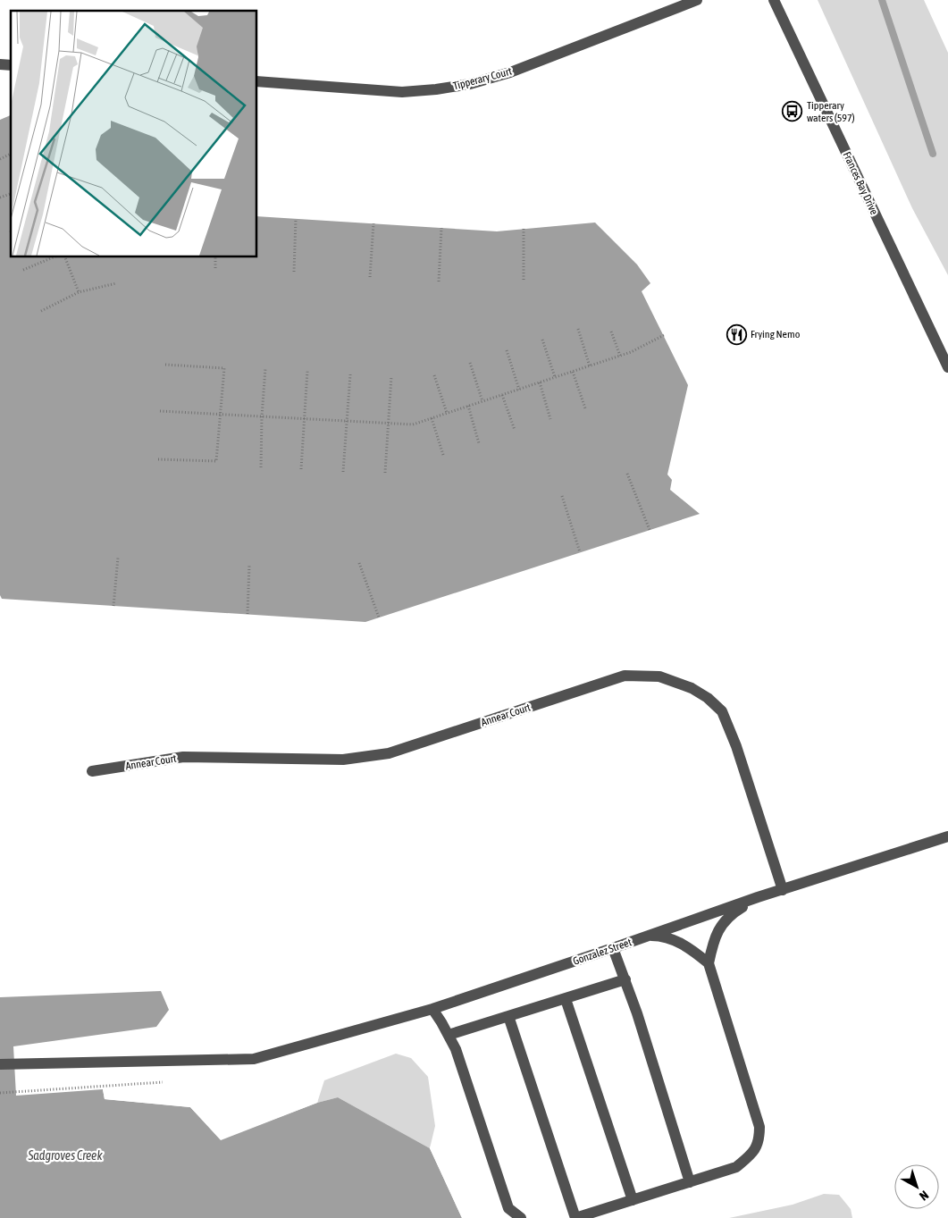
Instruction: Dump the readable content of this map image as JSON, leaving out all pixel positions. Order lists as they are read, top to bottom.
{
  "streets": {
    "street": [
      "Tipperary Court",
      "Frances Bay Drive",
      "Annear Court",
      "Gonzalez Street"
    ]
  },
  "crossings": [
    ["Annear Court", "Gonzalez Street"]
  ],
  "water": ["Sadgroves Creek"],
  "places": {
    "bus stop": ["Tipperary waters (597)"],
    "restaurant": ["Frying Nemo"]
  },
  "north": "bottom right"
}
